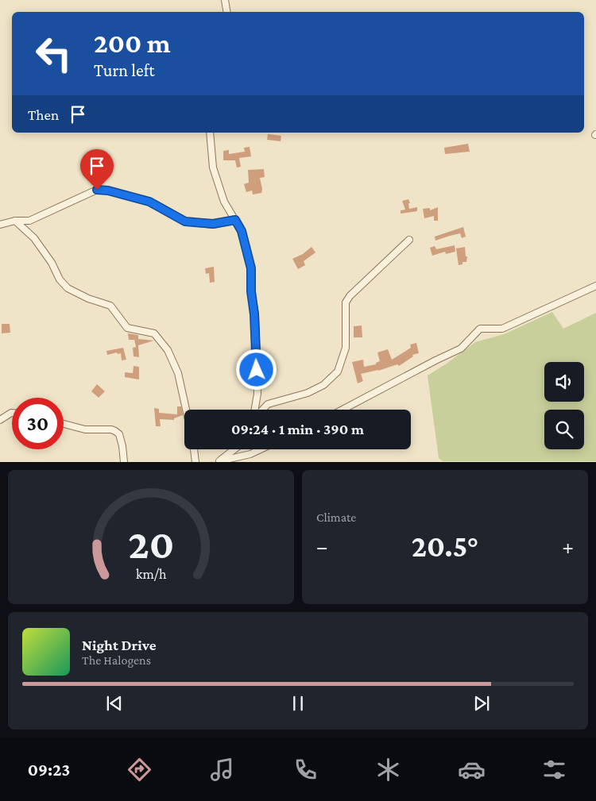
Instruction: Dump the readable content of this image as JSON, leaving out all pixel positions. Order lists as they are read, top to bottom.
{
  "page": {
    "turn": ["200 m", "Turn left"],
    "then": "Then",
    "limit": "30",
    "trip": "09:24 · 1 min · 390 m",
    "tile": "Climate",
    "heat": ["−", "20.5°", "+"],
    "song": ["Night Drive", "The Halogens"],
    "tabs": "09:23",
    "gauge": ["20", "km/h"]
  }
}
